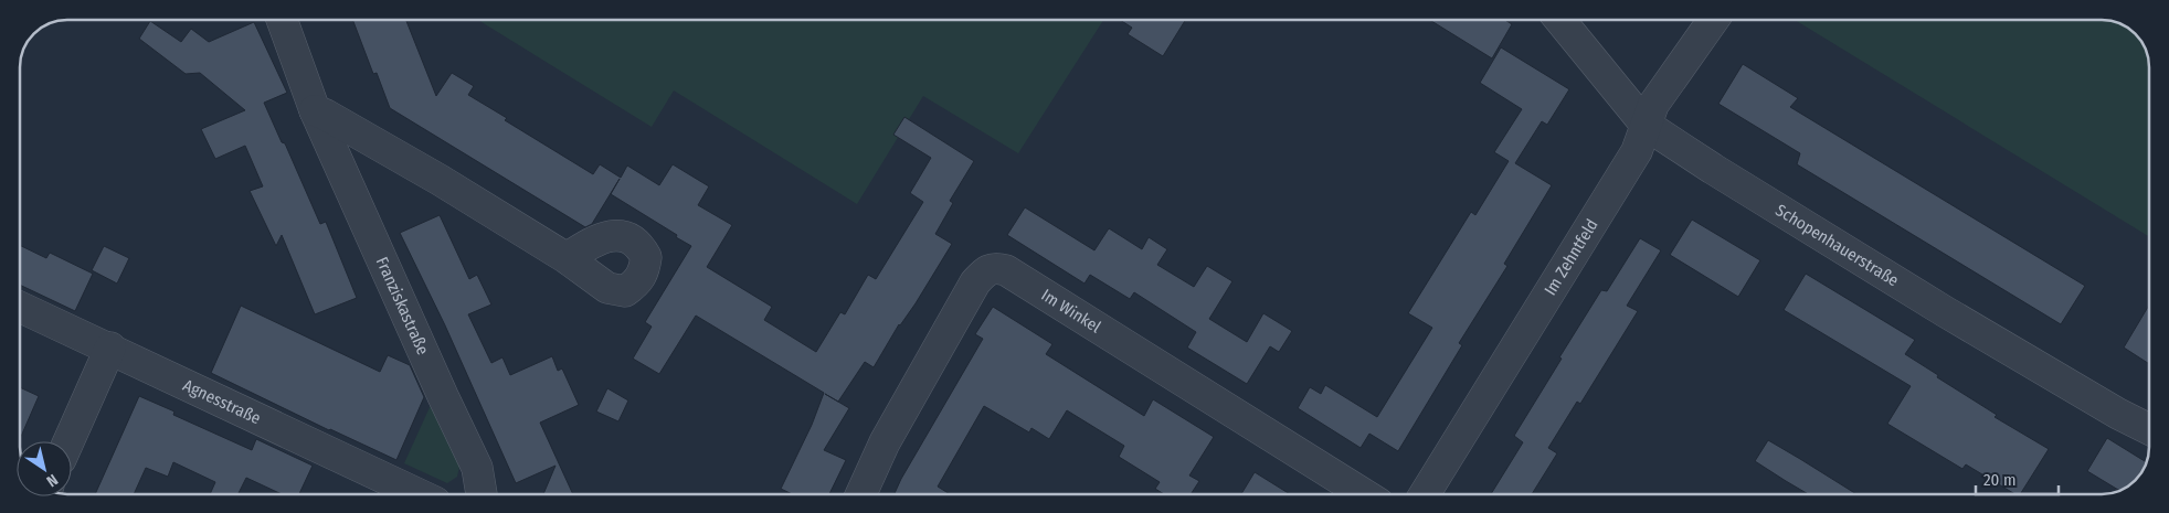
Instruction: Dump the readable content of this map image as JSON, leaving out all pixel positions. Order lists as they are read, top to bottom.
{
  "streets": {
    "street": [
      "Schopenhauerstraße",
      "Im Zehntfeld",
      "Franziskastraße",
      "Im Winkel",
      "Agnesstraße"
    ]
  },
  "crossings": [
    ["Schopenhauerstraße", "Im Zehntfeld"]
  ],
  "scale_bar": "20 m",
  "north": "bottom right"
}
